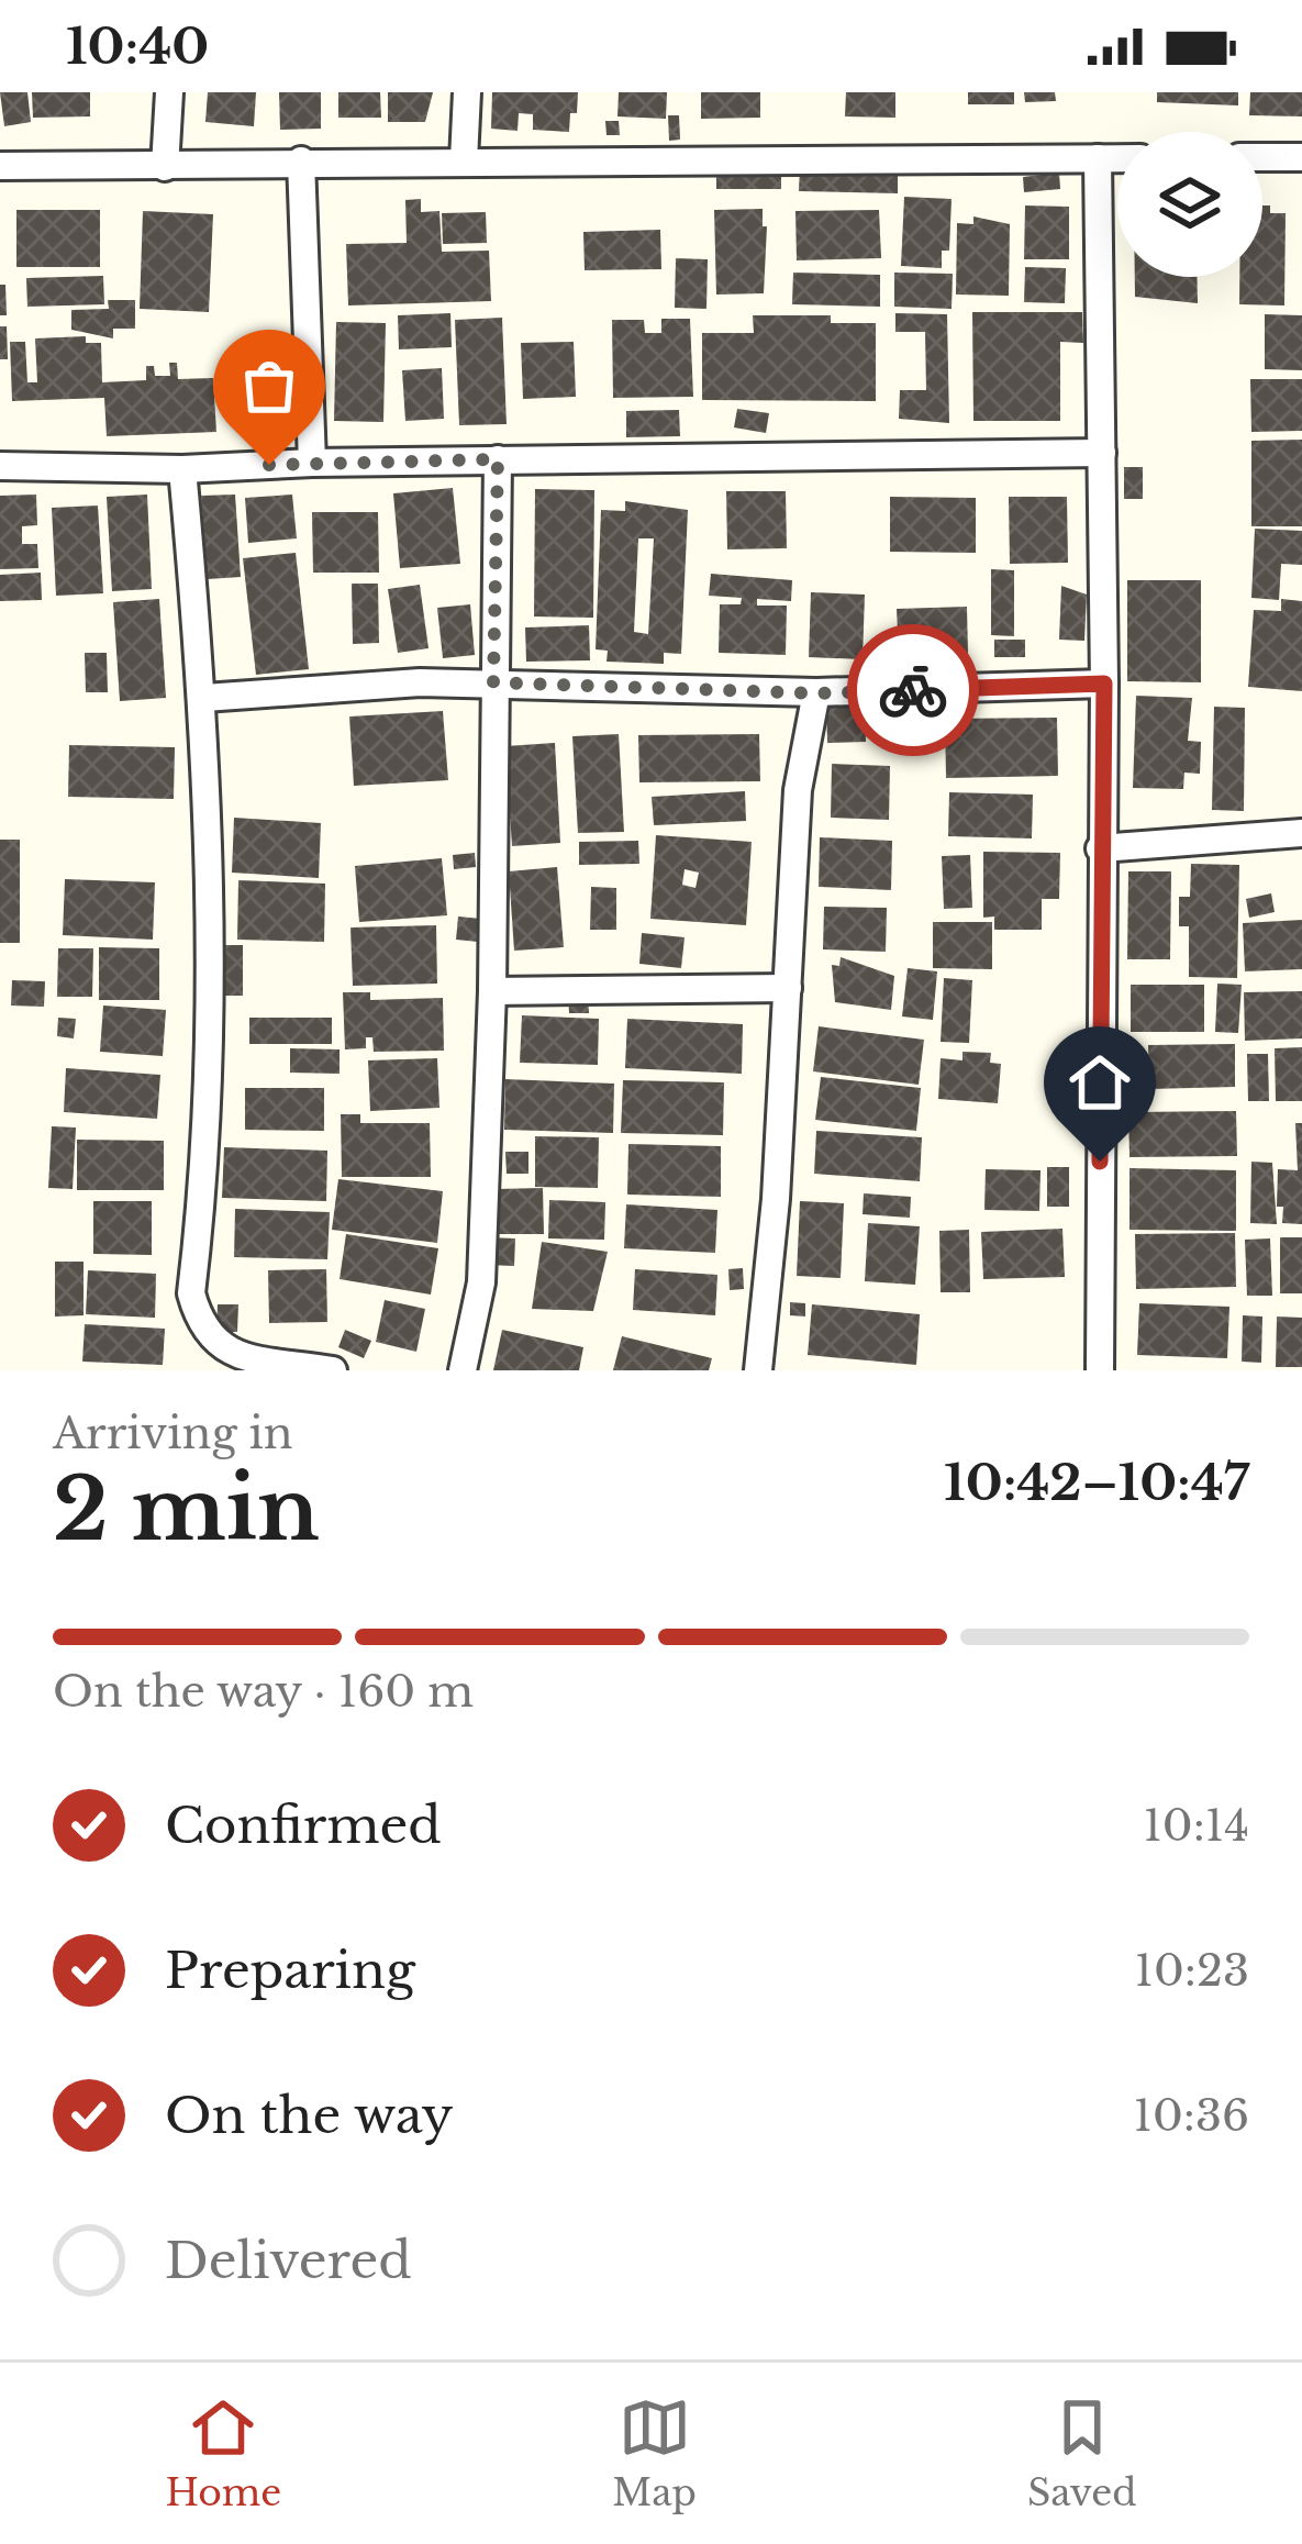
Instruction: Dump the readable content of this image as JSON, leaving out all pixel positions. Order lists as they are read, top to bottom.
{
  "page": {
    "status": "10:40",
    "heading": ["2 min", "Arriving in", "10:42–10:47"],
    "bar": "On the way · 160 m",
    "list": [
      ["Confirmed", "10:14"],
      ["Preparing", "10:23"],
      ["On the way", "10:36"],
      "Delivered"
    ],
    "tabs": ["Home", "Map", "Saved"]
  }
}
